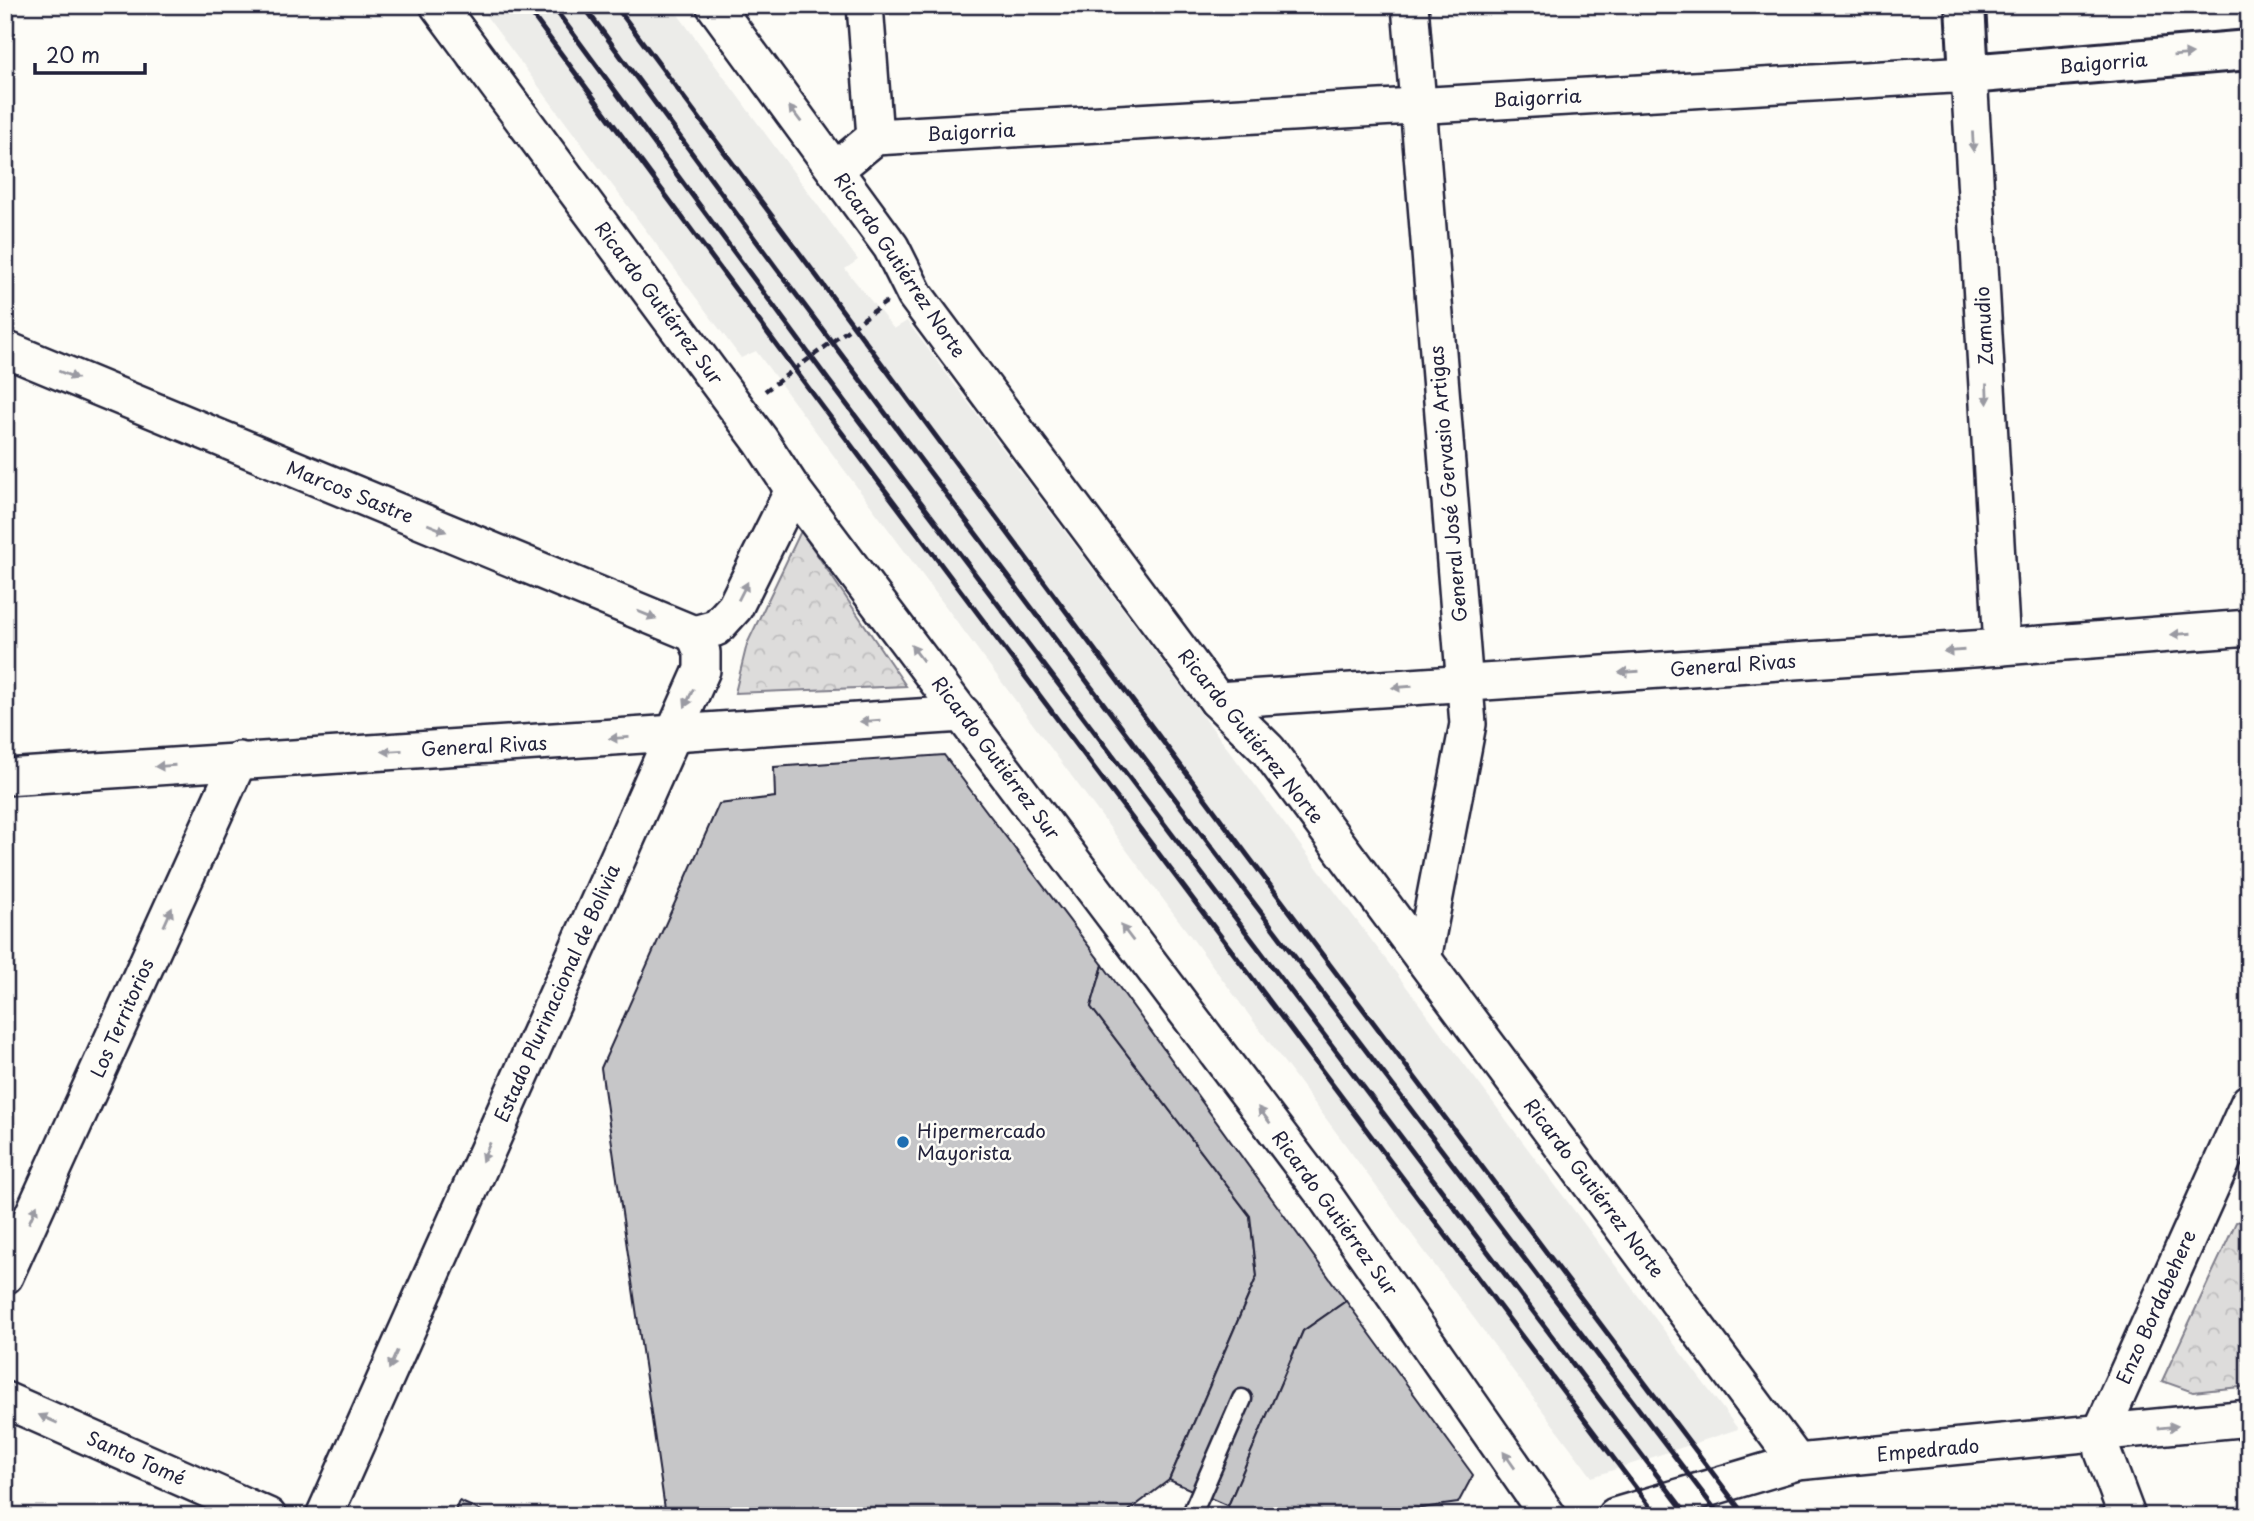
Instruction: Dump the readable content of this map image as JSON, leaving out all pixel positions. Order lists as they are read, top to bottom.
{
  "streets": {
    "street": [
      "Baigorria",
      "Ricardo Gutiérrez Norte",
      "Ricardo Gutiérrez Sur",
      "Zamudio",
      "General José Gervasio Artigas",
      "Marcos Sastre",
      "General Rivas",
      "Estado Plurinacional de Bolivia",
      "Los Territorios",
      "Enzo Bordabehere",
      "Empedrado",
      "Santo Tomé"
    ]
  },
  "crossings": [
    ["Baigorria", "Zamudio"],
    ["Baigorria", "General José Gervasio Artigas"],
    ["Ricardo Gutiérrez Norte", "General José Gervasio Artigas"],
    ["Ricardo Gutiérrez Norte", "General Rivas"],
    ["Ricardo Gutiérrez Norte", "Empedrado"],
    ["Ricardo Gutiérrez Sur", "General Rivas"],
    ["Zamudio", "General Rivas"],
    ["General José Gervasio Artigas", "General Rivas"],
    ["Marcos Sastre", "Estado Plurinacional de Bolivia"],
    ["General Rivas", "Estado Plurinacional de Bolivia"],
    ["General Rivas", "Los Territorios"],
    ["Enzo Bordabehere", "Empedrado"]
  ],
  "one_way": [
    "Ricardo Gutiérrez Sur",
    "Zamudio",
    "Marcos Sastre",
    "General Rivas",
    "Estado Plurinacional de Bolivia",
    "Los Territorios",
    "Santo Tomé"
  ],
  "places": ["Hipermercado Mayorista"],
  "scale_bar": "20 m"
}
